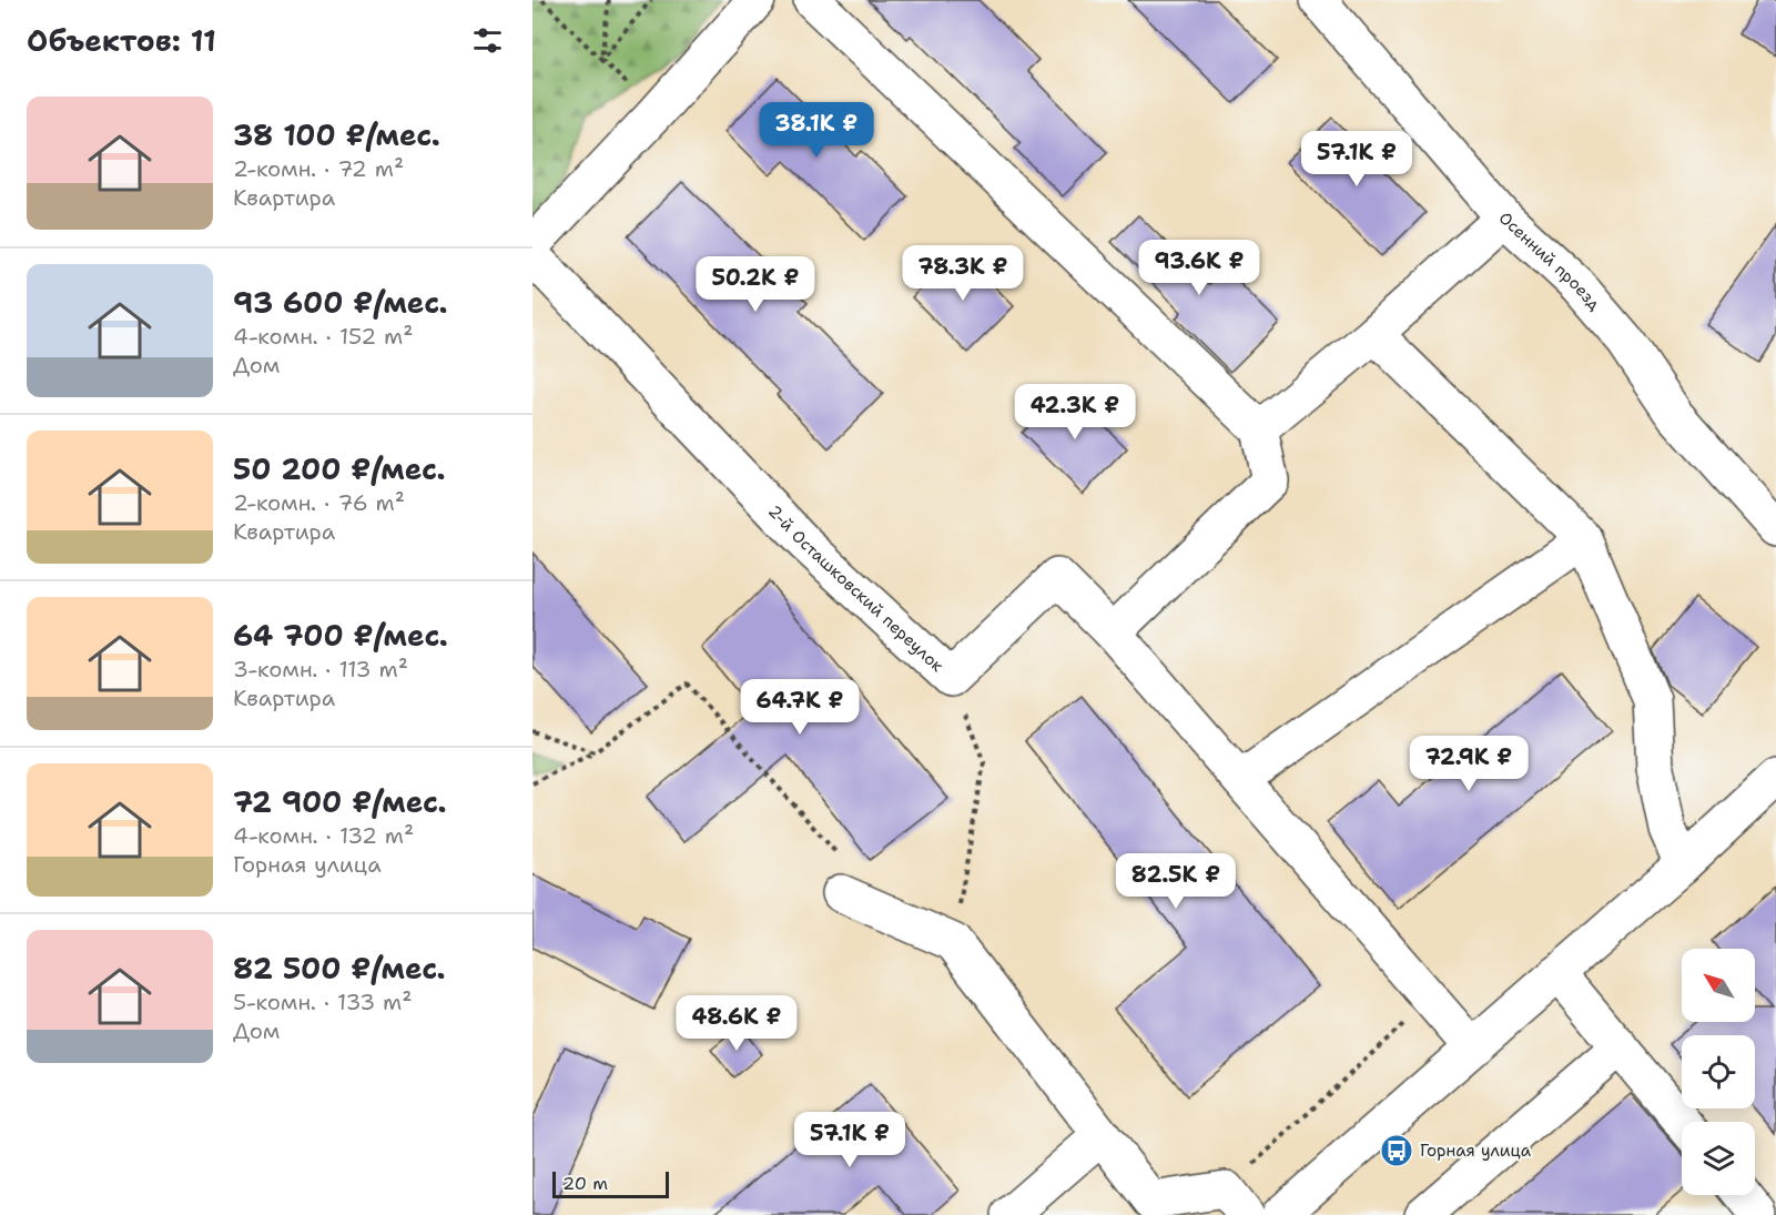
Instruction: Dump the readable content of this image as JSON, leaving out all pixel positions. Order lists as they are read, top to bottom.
{
  "streets": {
    "street": ["Осенний проезд", "2-й Осташковский переулок"]
  },
  "places": {
    "bus stop": ["Горная улица"]
  },
  "scale_bar": "20 m",
  "north": "top left",
  "page": {
    "heading": "Объектов: 11",
    "list": [
      {
        "name": "38 100 ₽/мес.",
        "note": "2-комн. · 72 m² · Квартира"
      },
      {
        "name": "93 600 ₽/мес.",
        "note": "4-комн. · 152 m² · Дом"
      },
      {
        "name": "50 200 ₽/мес.",
        "note": "2-комн. · 76 m² · Квартира"
      },
      {
        "name": "64 700 ₽/мес.",
        "note": "3-комн. · 113 m² · Квартира"
      },
      {
        "name": "72 900 ₽/мес.",
        "note": "4-комн. · 132 m² · Горная улица"
      },
      {
        "name": "82 500 ₽/мес.",
        "note": "5-комн. · 133 m² · Дом"
      }
    ],
    "price": [
      "38.1K ₽",
      "57.1K ₽",
      "93.6K ₽",
      "78.3K ₽",
      "50.2K ₽",
      "42.3K ₽",
      "64.7K ₽",
      "72.9K ₽",
      "82.5K ₽",
      "48.6K ₽",
      "57.1K ₽"
    ],
    "scale": "20 m"
  }
}
